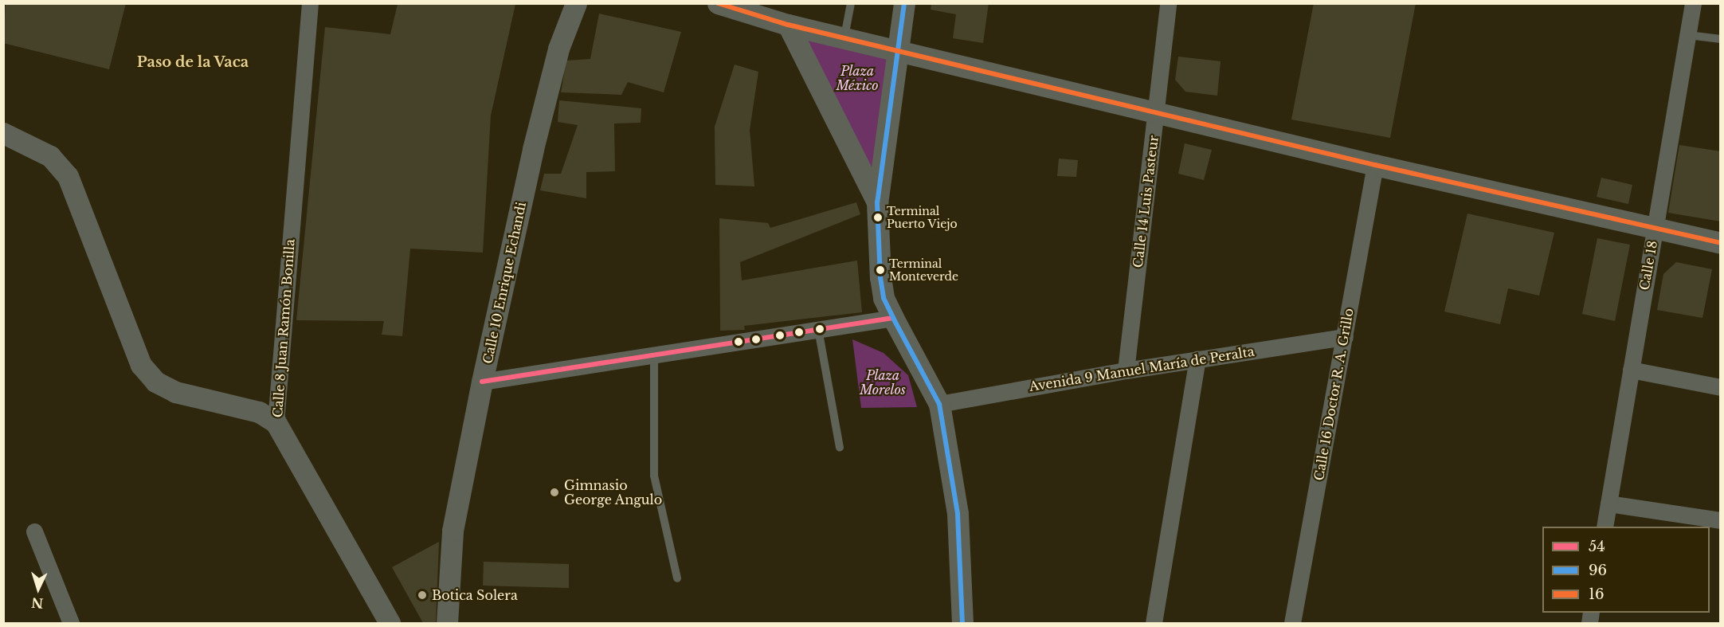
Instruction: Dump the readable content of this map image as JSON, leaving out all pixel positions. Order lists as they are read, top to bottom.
{
  "streets": {
    "street": [
      "Calle 14 Luis Pasteur",
      "Calle 18",
      "Calle 10 Enrique Echandi",
      "Calle 8 Juan Ramón Bonilla",
      "Avenida 9 Manuel María de Peralta",
      "Calle 16 Doctor R. A. Grillo"
    ]
  },
  "crossings": [
    ["Calle 14 Luis Pasteur", "Avenida 9 Manuel María de Peralta"],
    ["Avenida 9 Manuel María de Peralta", "Calle 16 Doctor R. A. Grillo"]
  ],
  "districts": ["Paso de la Vaca"],
  "parks": ["Plaza México", "Plaza Morelos"],
  "places": [
    "Terminal Puerto Viejo",
    "Terminal Monteverde",
    "Gimnasio George Angulo",
    "Botica Solera"
  ],
  "lines": ["transit line 96", "transit line 16", "transit line 54"],
  "legend": ["54", "96", "16"],
  "north": "bottom"
}
